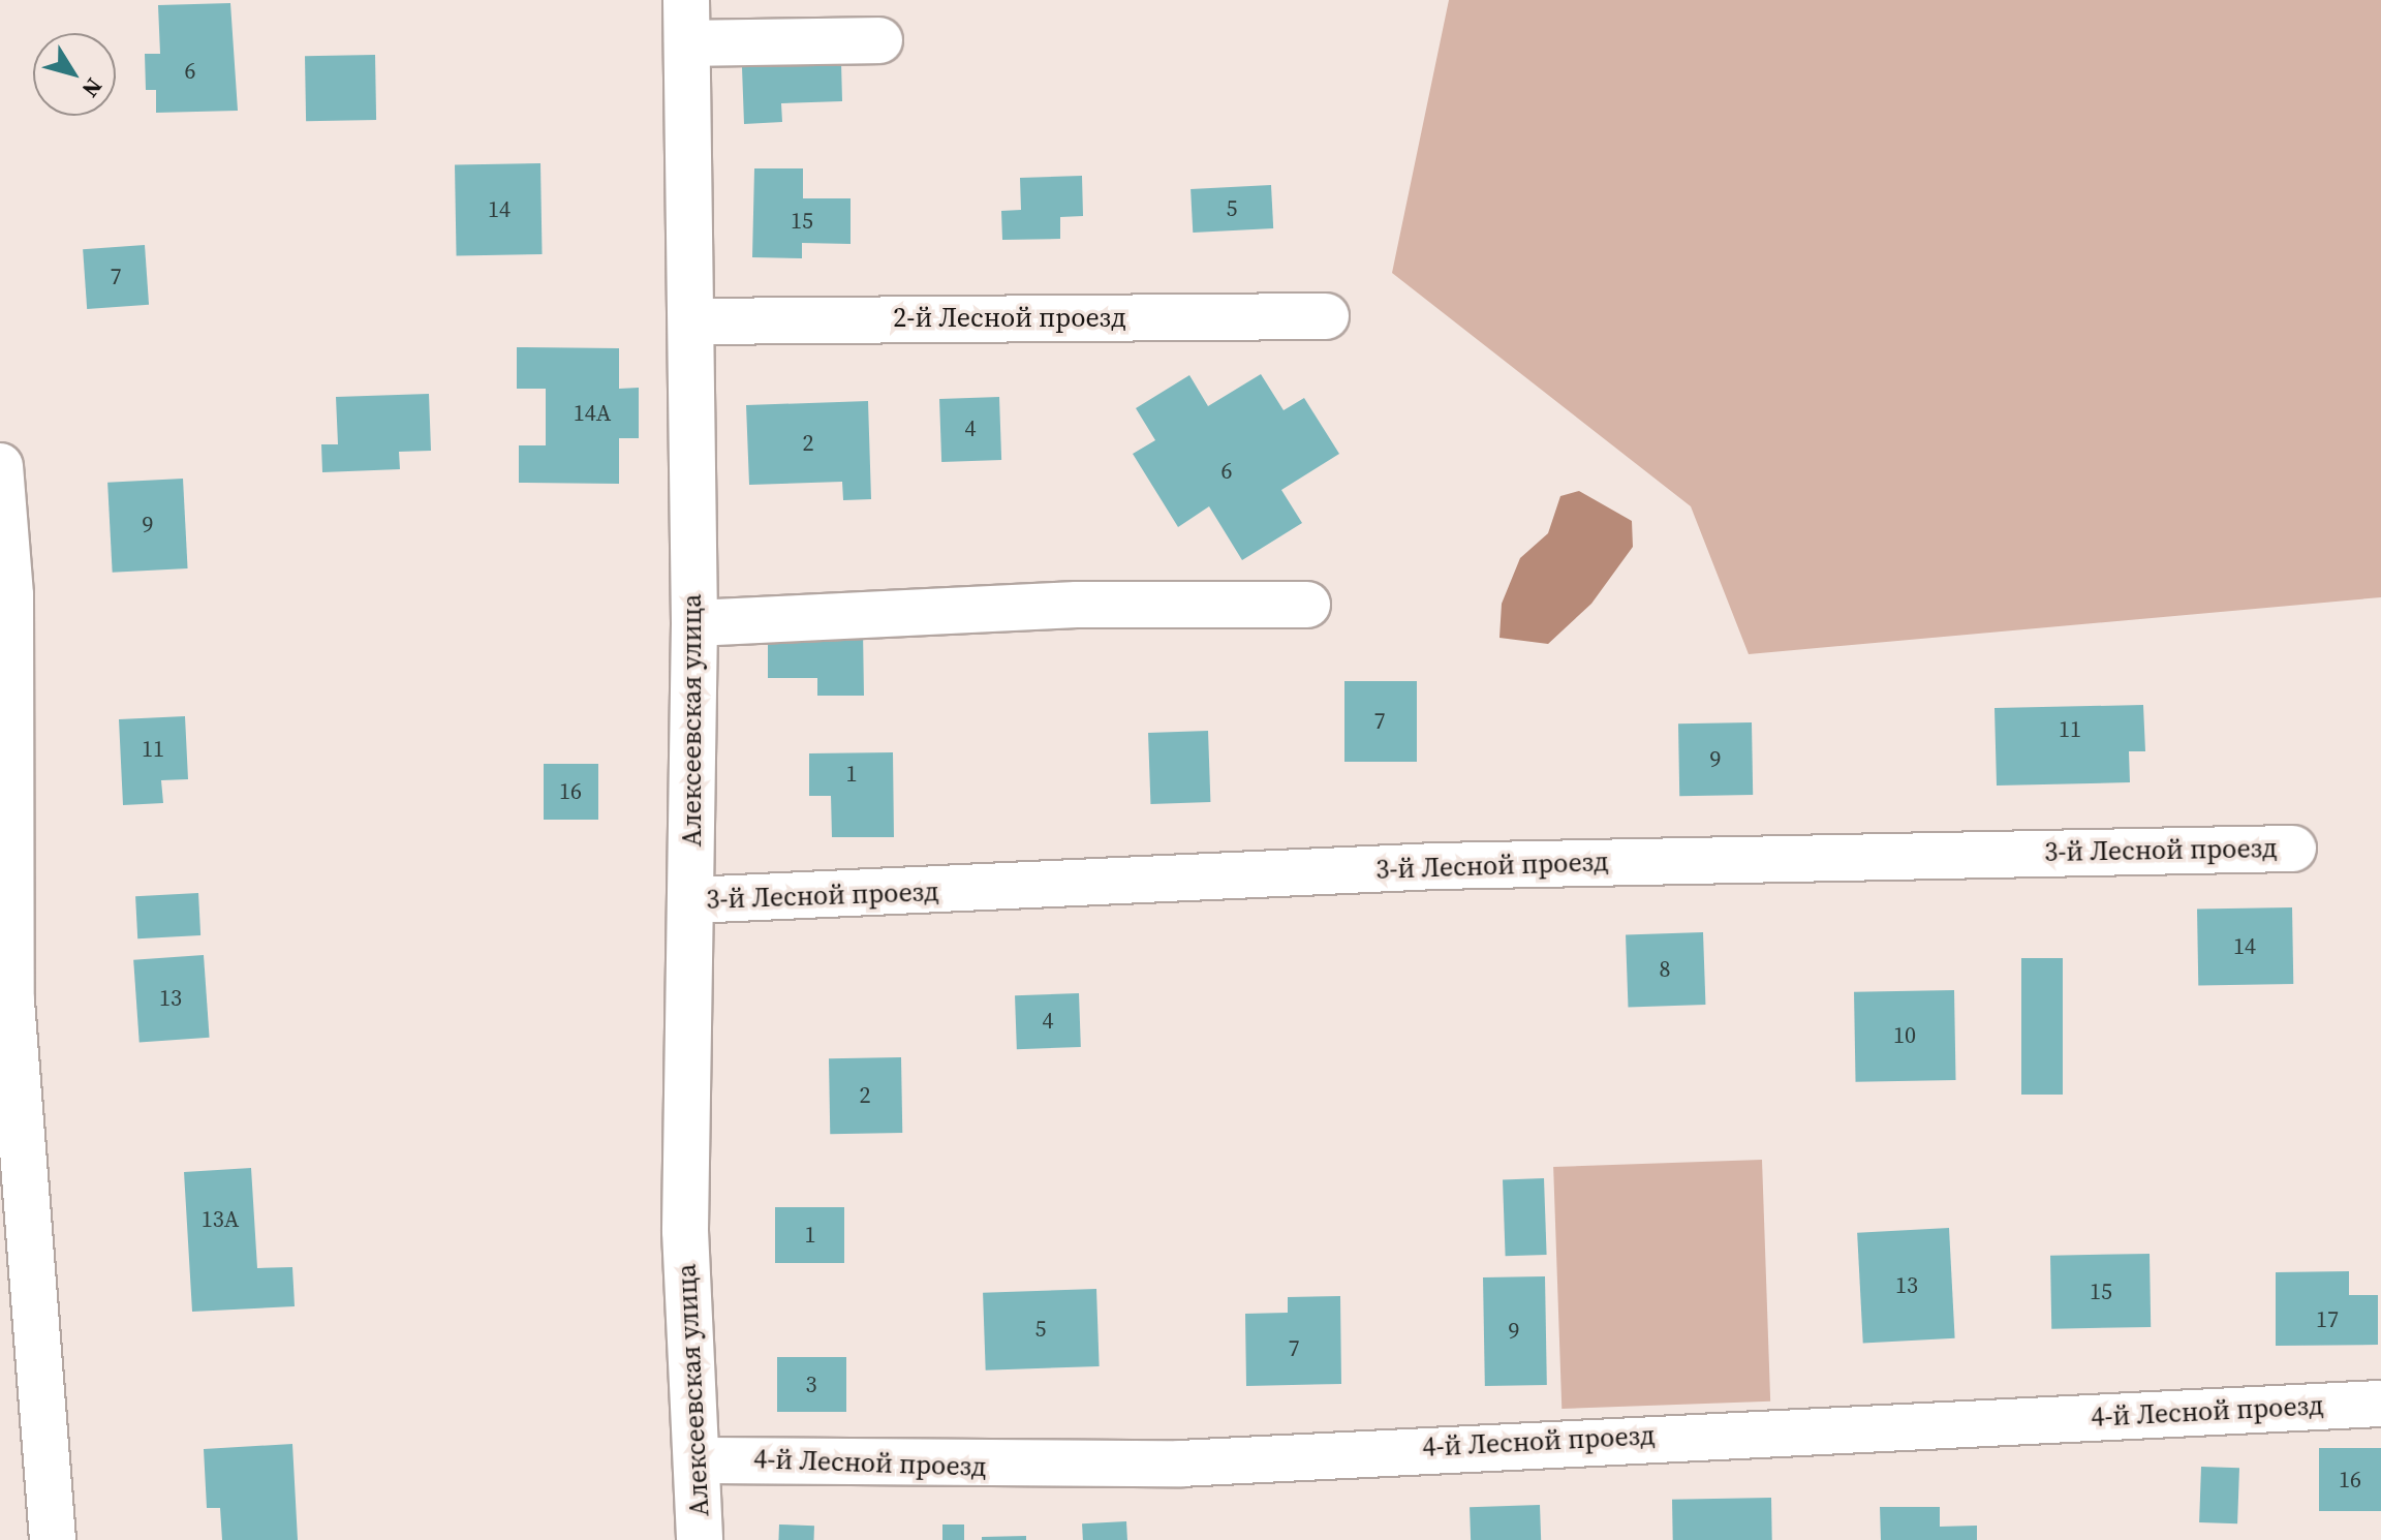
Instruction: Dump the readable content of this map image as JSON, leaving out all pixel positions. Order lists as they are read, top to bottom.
{
  "streets": {
    "street": [
      "2-й Лесной проезд",
      "Алексеевская улица",
      "3-й Лесной проезд",
      "4-й Лесной проезд"
    ]
  },
  "crossings": [
    ["2-й Лесной проезд", "Алексеевская улица"],
    ["Алексеевская улица", "3-й Лесной проезд"],
    ["Алексеевская улица", "4-й Лесной проезд"]
  ],
  "house_numbers": [
    "6",
    "5",
    "14",
    "15",
    "7",
    "14А",
    "4",
    "2",
    "6",
    "9",
    "7",
    "11",
    "11",
    "9",
    "1",
    "16",
    "14",
    "8",
    "13",
    "4",
    "10",
    "2",
    "13А",
    "1",
    "13",
    "15",
    "17",
    "5",
    "9",
    "7",
    "3",
    "16"
  ],
  "north": "bottom right"
}
